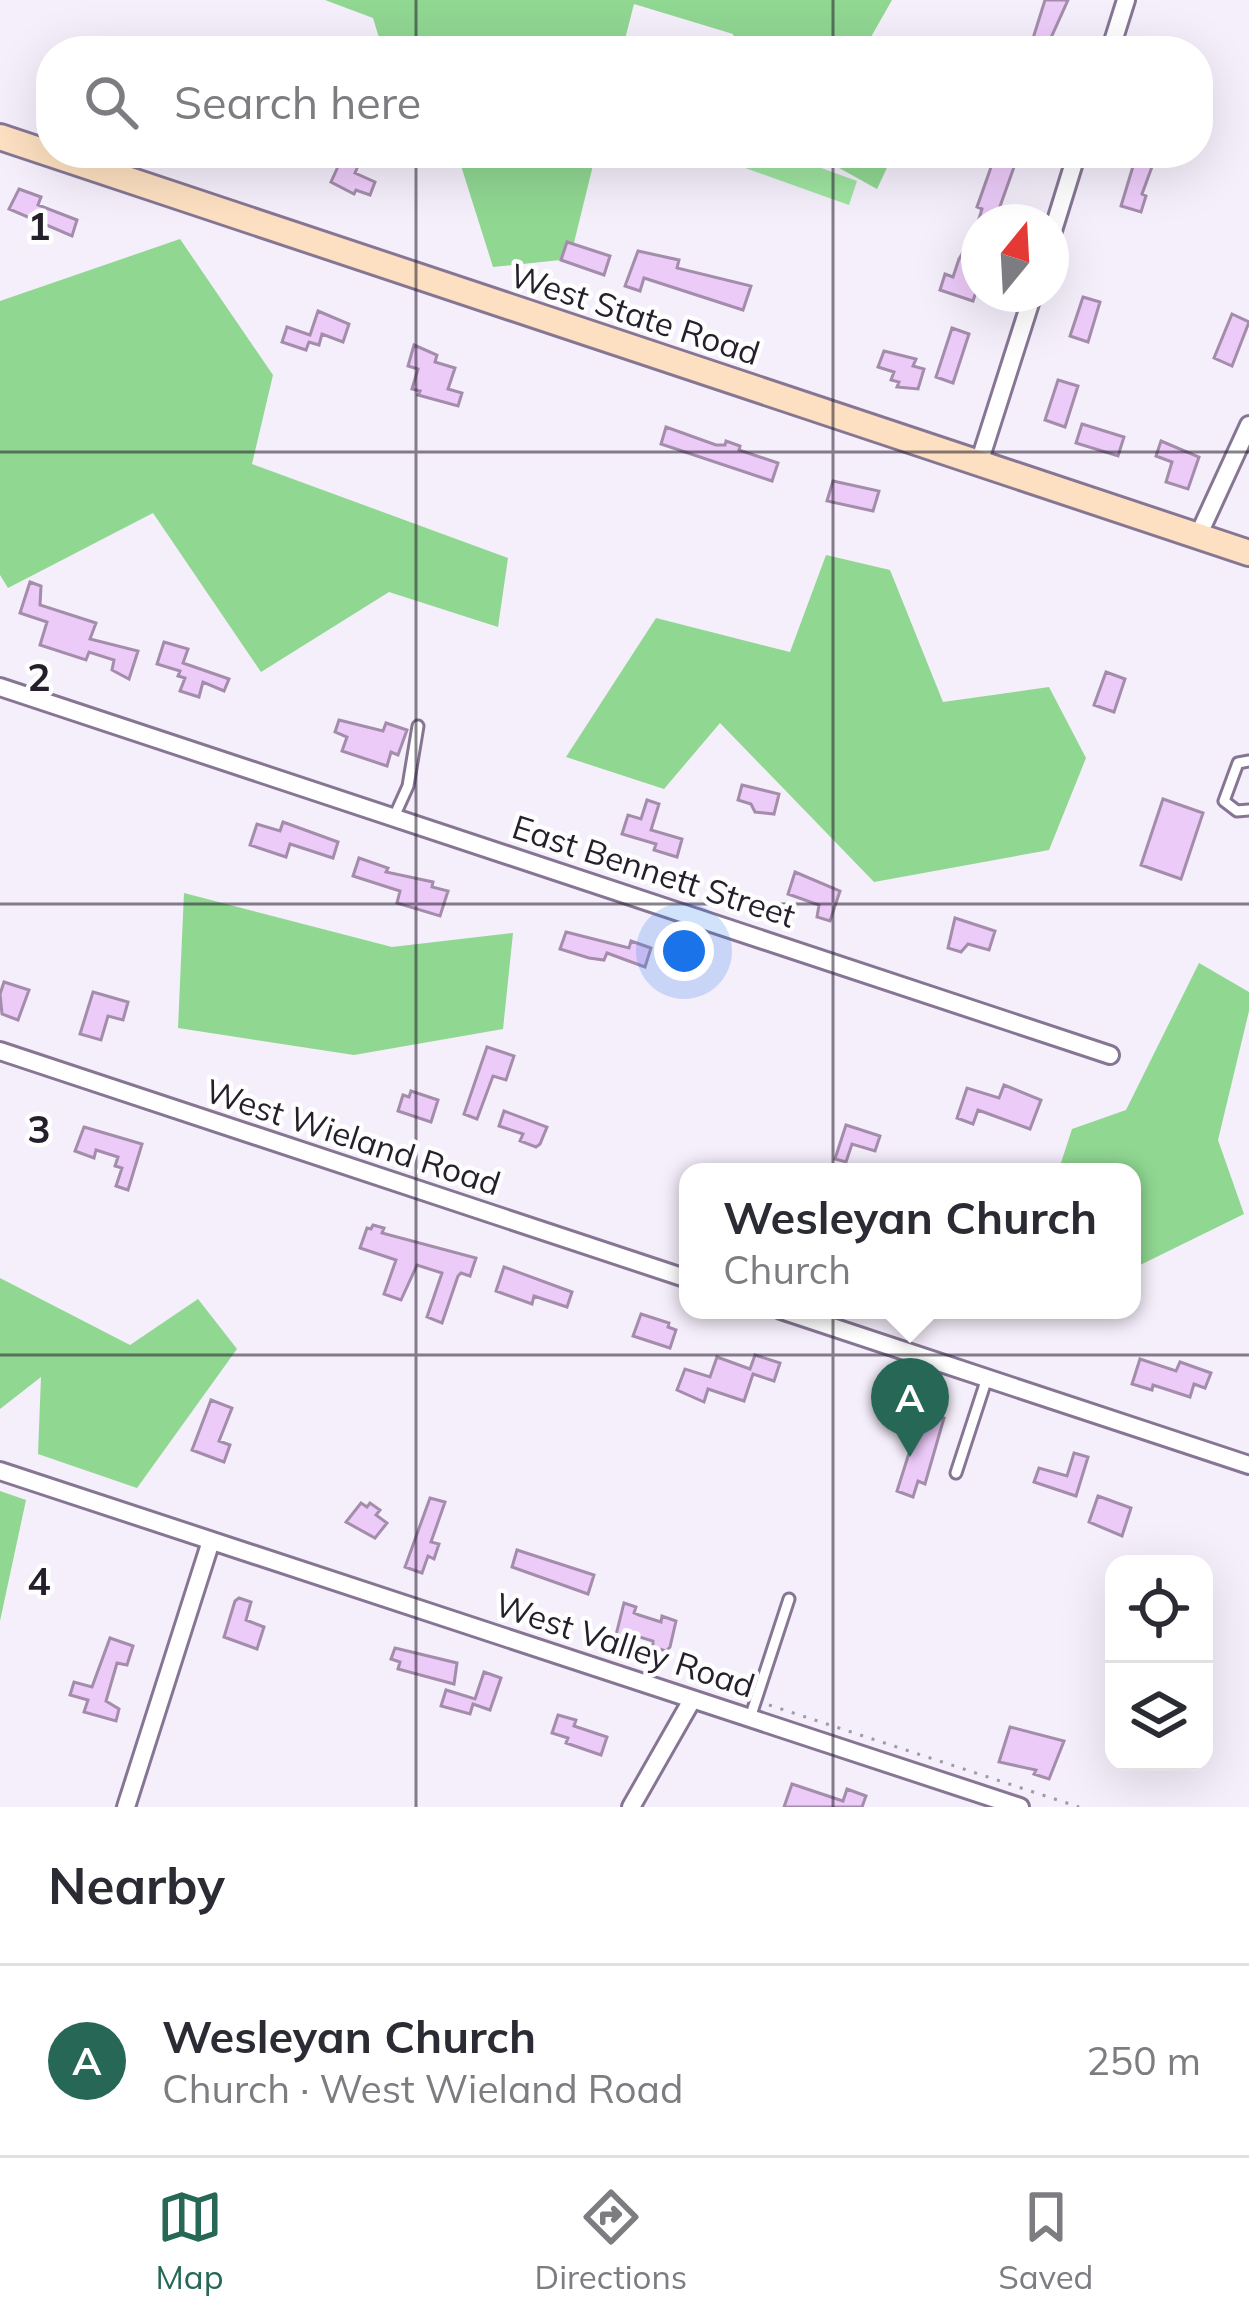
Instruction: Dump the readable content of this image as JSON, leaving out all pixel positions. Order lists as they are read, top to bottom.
{
  "streets": {
    "street": [
      "West State Road",
      "East Bennett Street",
      "West Wieland Road",
      "West Valley Road"
    ]
  },
  "north": "top",
  "page": {
    "search": "Search here",
    "popup": ["Wesleyan Church", "Church"],
    "pins": "A",
    "heading": "Nearby",
    "list": [
      {
        "mark": "A",
        "name": "Wesleyan Church",
        "note": "Church · West Wieland Road",
        "value": "250 m"
      }
    ],
    "nav": ["Map", "Directions", "Saved"]
  },
  "grid": {
    "rows": [
      "1",
      "2",
      "3",
      "4"
    ]
  }
}
